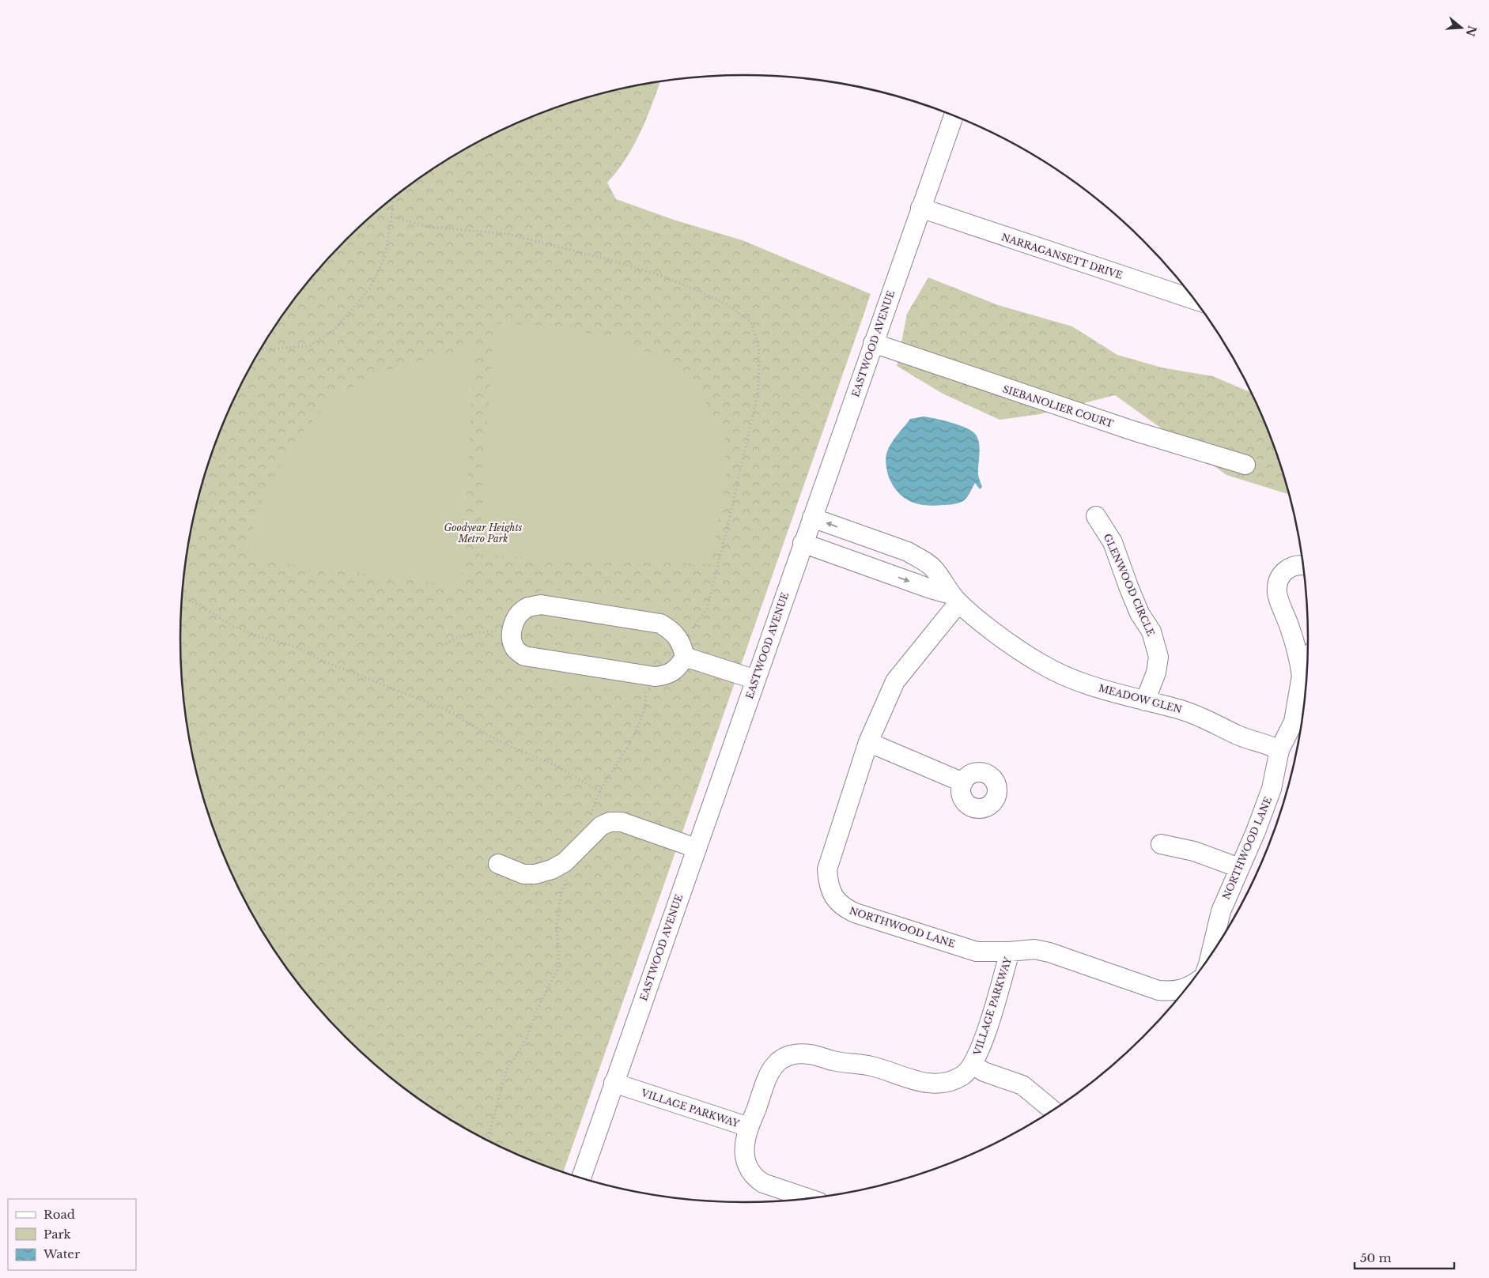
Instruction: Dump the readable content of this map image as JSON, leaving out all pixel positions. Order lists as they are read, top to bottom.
{
  "streets": {
    "street": [
      "NARRAGANSETT DRIVE",
      "EASTWOOD AVENUE",
      "SIEBANOLIER COURT",
      "GLENWOOD CIRCLE",
      "MEADOW GLEN",
      "NORTHWOOD LANE",
      "VILLAGE PARKWAY"
    ]
  },
  "crossings": [
    ["NARRAGANSETT DRIVE", "EASTWOOD AVENUE"],
    ["EASTWOOD AVENUE", "SIEBANOLIER COURT"],
    ["EASTWOOD AVENUE", "MEADOW GLEN"],
    ["EASTWOOD AVENUE", "VILLAGE PARKWAY"],
    ["GLENWOOD CIRCLE", "MEADOW GLEN"],
    ["MEADOW GLEN", "NORTHWOOD LANE"],
    ["NORTHWOOD LANE", "VILLAGE PARKWAY"]
  ],
  "parks": ["Goodyear Heights Metro Park"],
  "legend": ["Road", "Park", "Water"],
  "scale_bar": "50 m",
  "north": "right"
}
